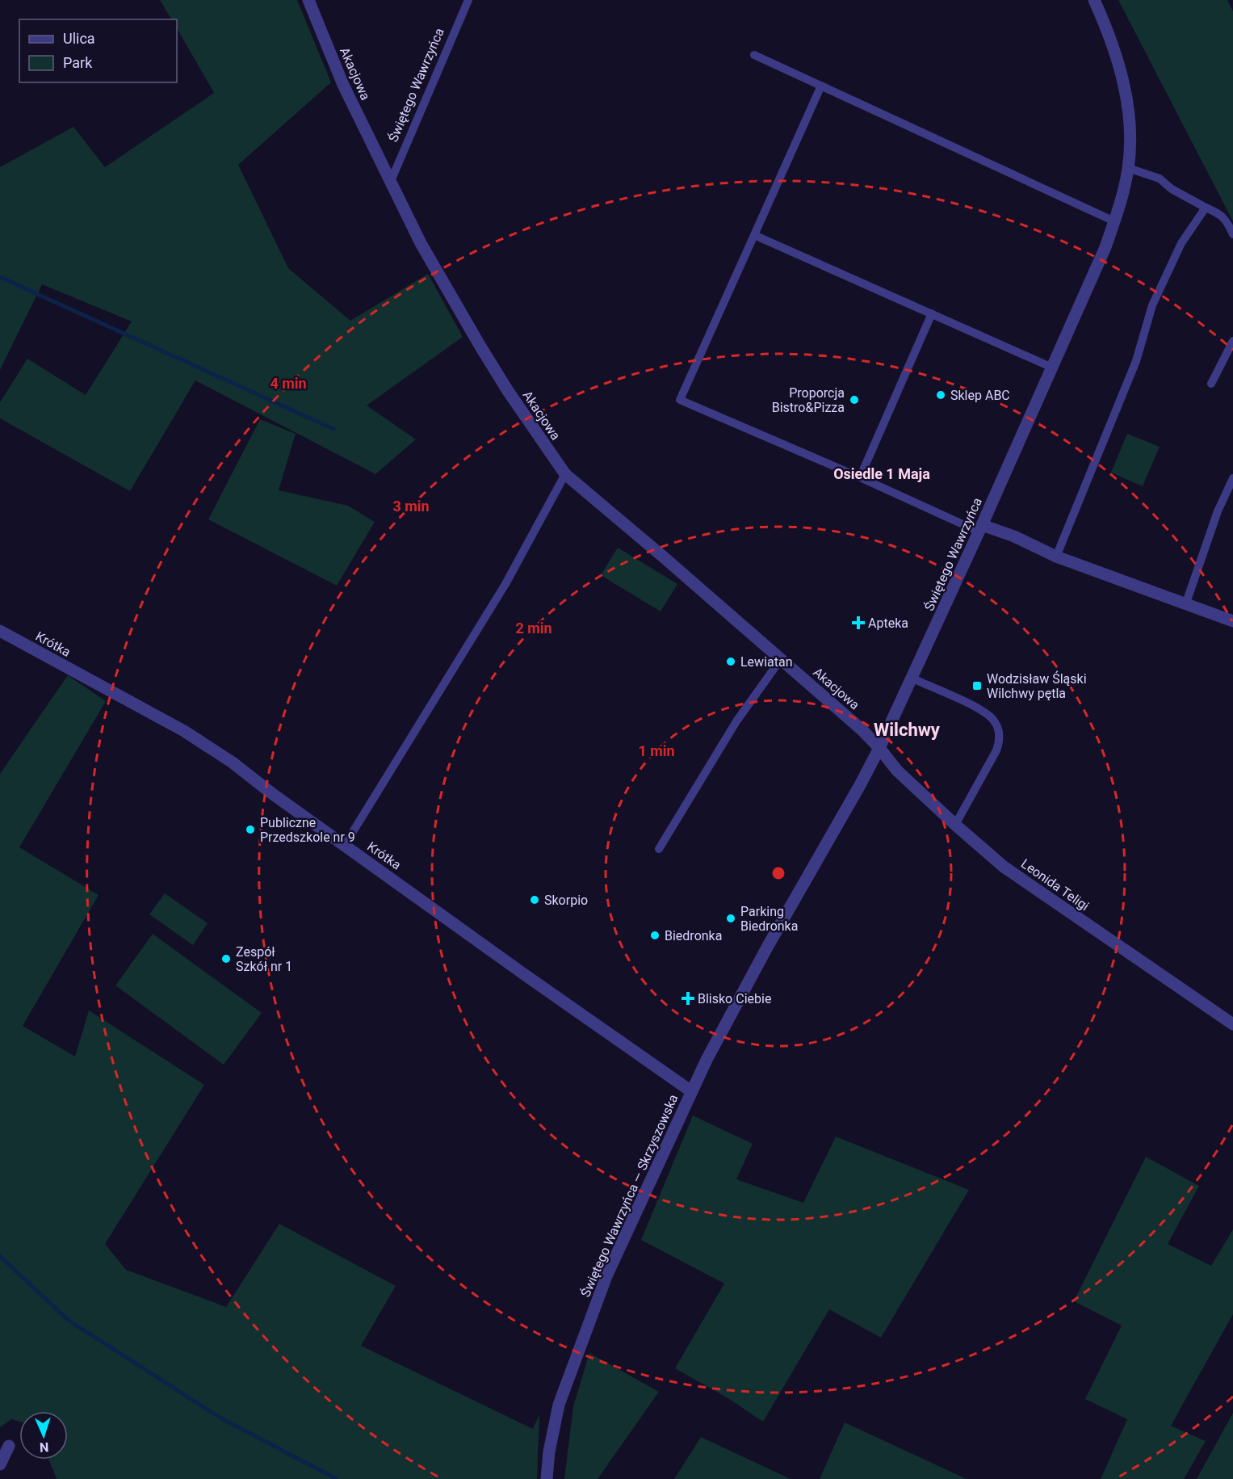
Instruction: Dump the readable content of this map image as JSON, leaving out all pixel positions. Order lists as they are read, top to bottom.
{
  "streets": {
    "street": [
      "Akacjowa",
      "Świętego Wawrzyńca",
      "Krótka",
      "Leonida Teligi",
      "Świętego Wawrzyńca — Skrzyszowska"
    ]
  },
  "crossings": [
    ["Akacjowa", "Świętego Wawrzyńca"],
    ["Akacjowa", "Leonida Teligi"],
    ["Świętego Wawrzyńca", "Krótka"],
    ["Świętego Wawrzyńca", "Leonida Teligi"],
    ["Świętego Wawrzyńca", "Świętego Wawrzyńca — Skrzyszowska"],
    ["Krótka", "Świętego Wawrzyńca — Skrzyszowska"]
  ],
  "districts": ["Osiedle 1 Maja", "Wilchwy"],
  "places": {
    "other": [
      "Sklep ABC",
      "Proporcja Bistro&Pizza",
      "Lewiatan",
      "Publiczne Przedszkole nr 9",
      "Skorpio",
      "Parking Biedronka",
      "Biedronka",
      "Zespół Szkół nr 1"
    ],
    "health": ["Apteka", "Blisko Ciebie"],
    "transit": ["Wodzisław Śląski Wilchwy pętla"]
  },
  "legend": ["Ulica", "Park"],
  "north": "bottom",
  "rings": [
    "4 min",
    "3 min",
    "2 min",
    "1 min"
  ]
}
